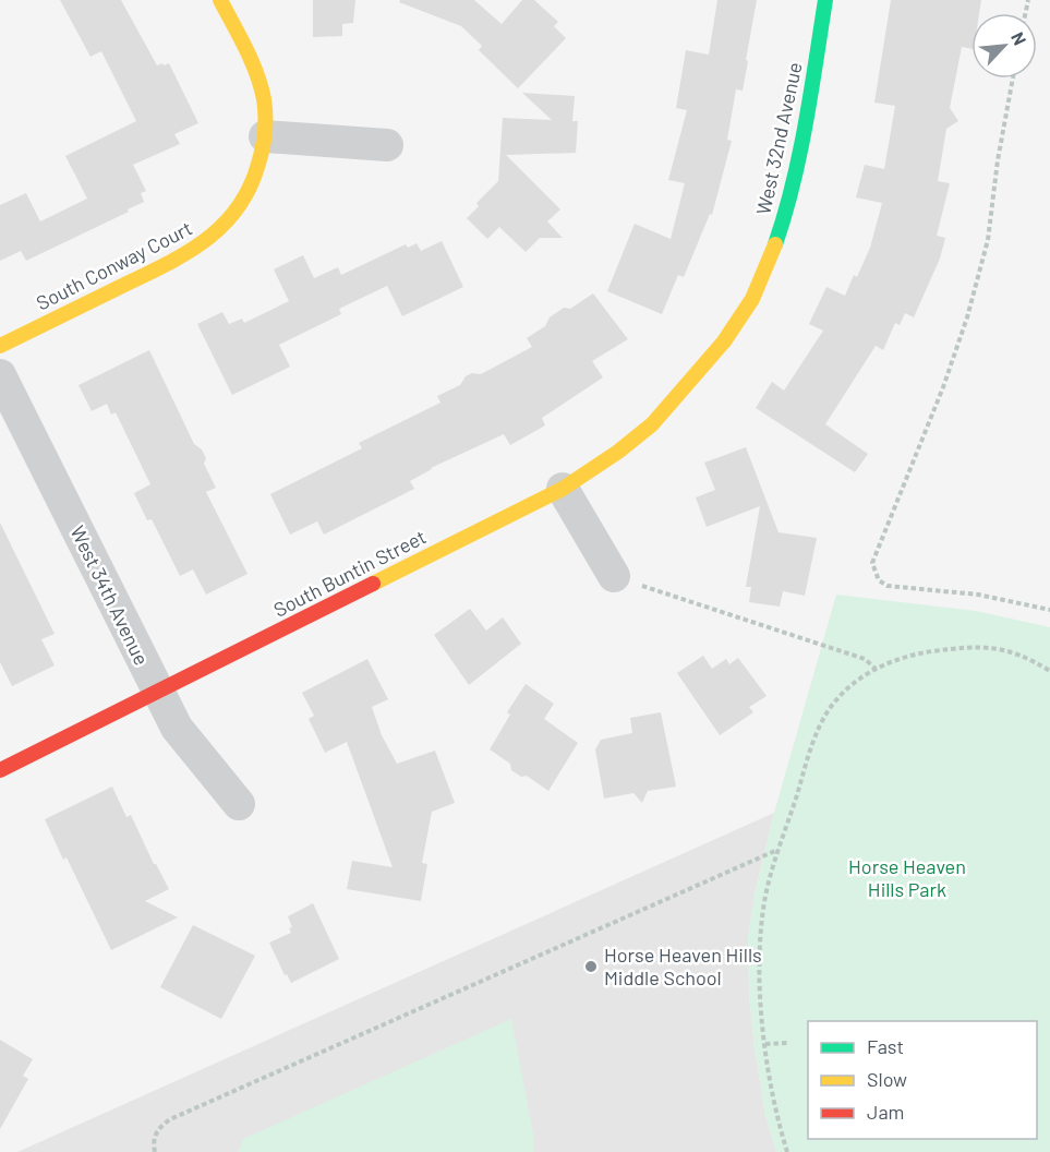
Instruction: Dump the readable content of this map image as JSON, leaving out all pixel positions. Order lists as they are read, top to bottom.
{
  "streets": {
    "street": [
      "West 32nd Avenue",
      "South Conway Court",
      "South Buntin Street",
      "West 34th Avenue"
    ]
  },
  "crossings": [
    ["West 32nd Avenue", "South Buntin Street"],
    ["South Buntin Street", "West 34th Avenue"]
  ],
  "parks": ["Horse Heaven Hills Park"],
  "places": ["Horse Heaven Hills Middle School"],
  "legend": ["Fast", "Slow", "Jam"],
  "north": "top right"
}
